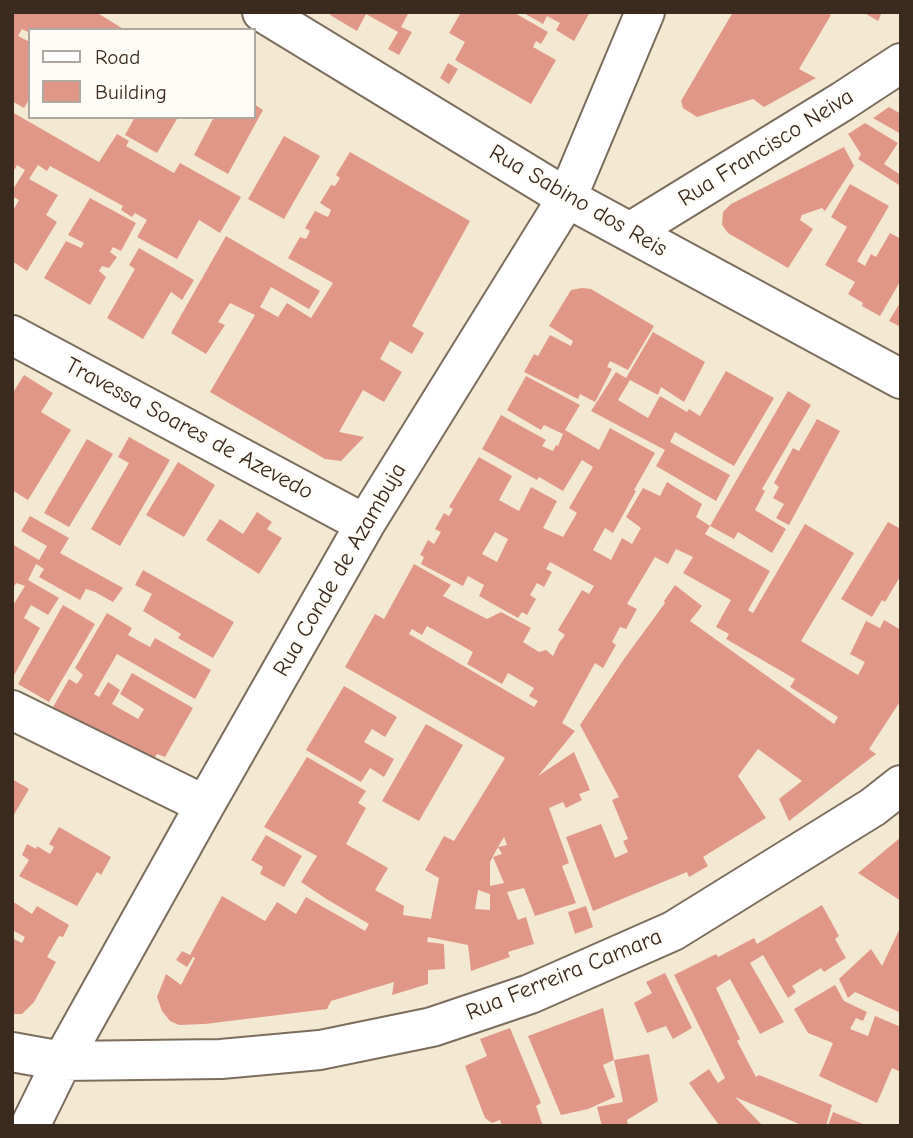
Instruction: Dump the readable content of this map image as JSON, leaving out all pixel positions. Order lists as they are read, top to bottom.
{
  "streets": {
    "street": [
      "Rua Francisco Neiva",
      "Rua Sabino dos Reis",
      "Travessa Soares de Azevedo",
      "Rua Conde de Azambuja",
      "Rua Ferreira Camara"
    ]
  },
  "crossings": [
    ["Rua Francisco Neiva", "Rua Sabino dos Reis"],
    ["Rua Sabino dos Reis", "Rua Conde de Azambuja"],
    ["Travessa Soares de Azevedo", "Rua Conde de Azambuja"],
    ["Rua Conde de Azambuja", "Rua Ferreira Camara"]
  ],
  "legend": ["Road", "Building"]
}
